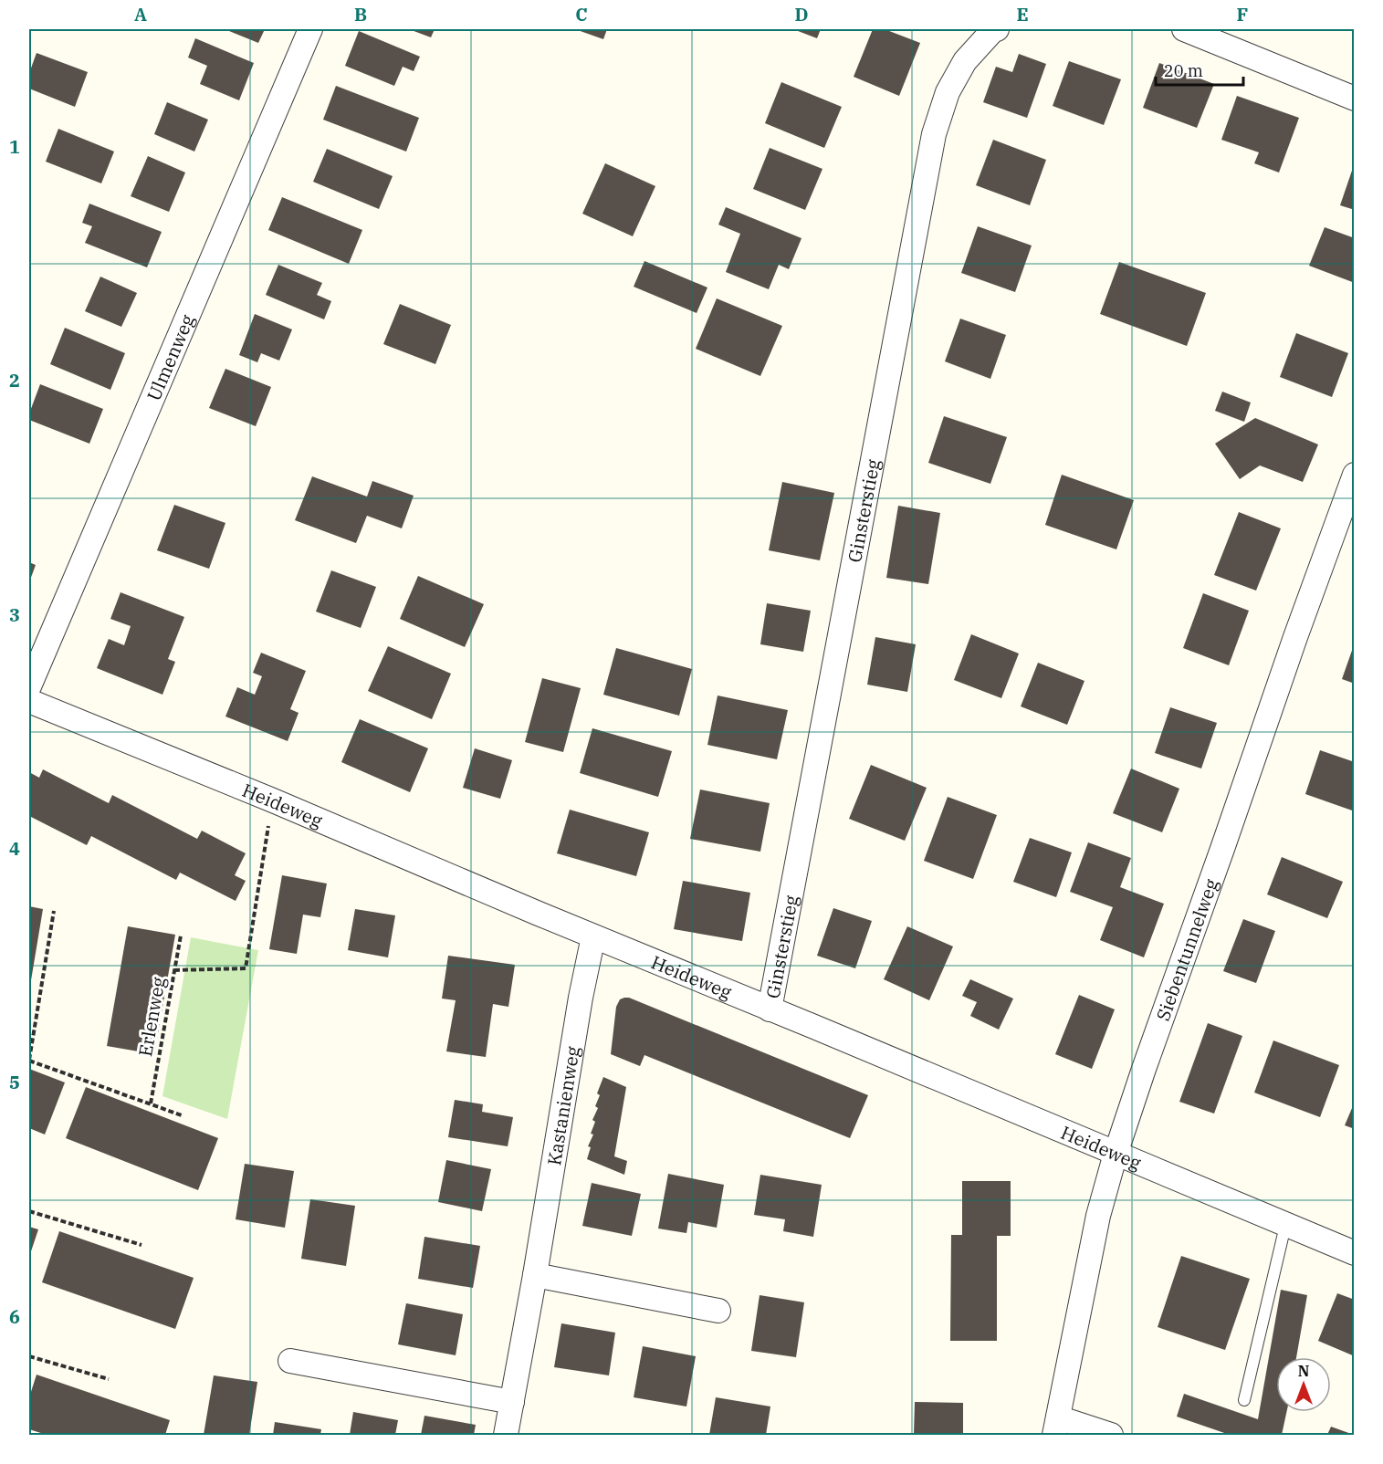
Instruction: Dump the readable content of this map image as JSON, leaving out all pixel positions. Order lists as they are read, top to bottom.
{
  "streets": {
    "street": [
      "Ulmenweg",
      "Ginsterstieg",
      "Heideweg",
      "Siebentunnelweg",
      "Kastanienweg"
    ],
    "path": ["Erlenweg"]
  },
  "crossings": [
    ["Ginsterstieg", "Heideweg"],
    ["Heideweg", "Siebentunnelweg"],
    ["Heideweg", "Kastanienweg"]
  ],
  "scale_bar": "20 m",
  "north": "top",
  "grid": {
    "columns": [
      "A",
      "B",
      "C",
      "D",
      "E",
      "F"
    ],
    "rows": [
      "1",
      "2",
      "3",
      "4",
      "5",
      "6"
    ]
  }
}
